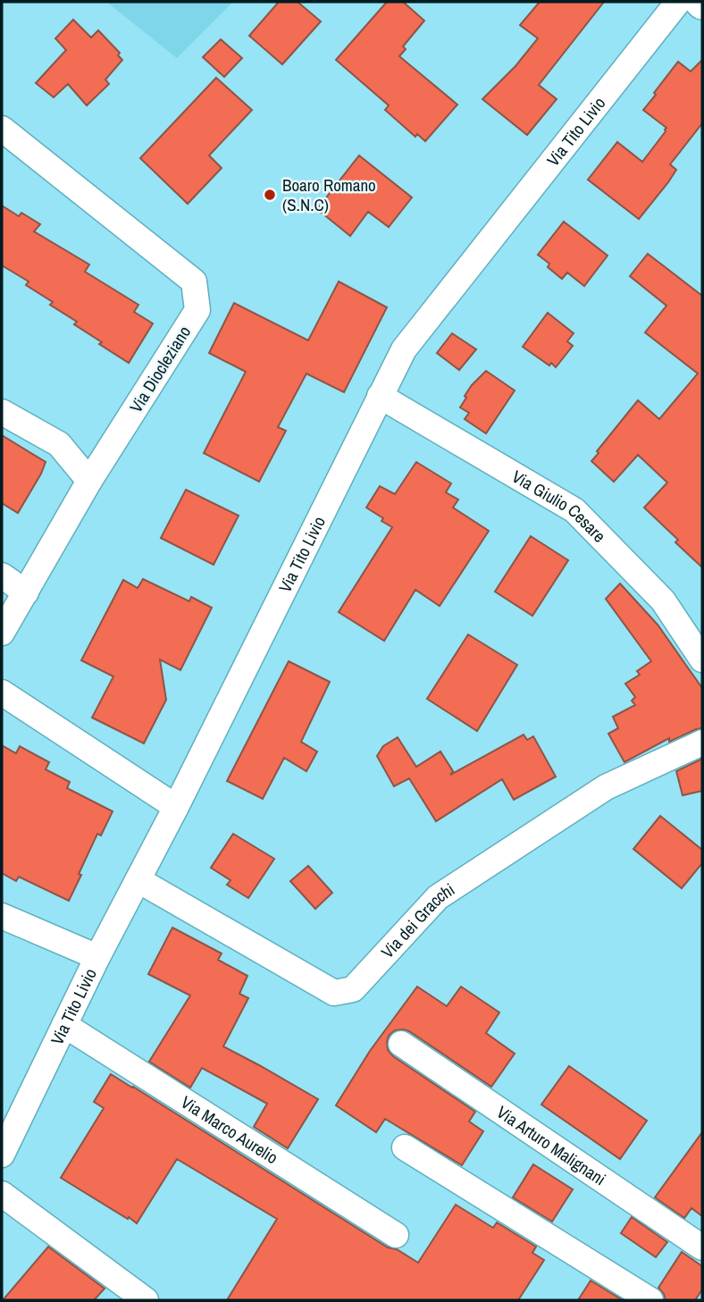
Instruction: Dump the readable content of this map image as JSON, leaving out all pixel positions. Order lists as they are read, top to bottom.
{
  "streets": {
    "street": [
      "Via Tito Livio",
      "Via Diocleziano",
      "Via Giulio Cesare",
      "Via dei Gracchi",
      "Via Marco Aurelio",
      "Via Arturo Malignani"
    ]
  },
  "crossings": [
    ["Via Tito Livio", "Via Giulio Cesare"],
    ["Via Tito Livio", "Via dei Gracchi"],
    ["Via Tito Livio", "Via Marco Aurelio"]
  ],
  "places": ["Boaro Romano (S.N.C)"]
}
